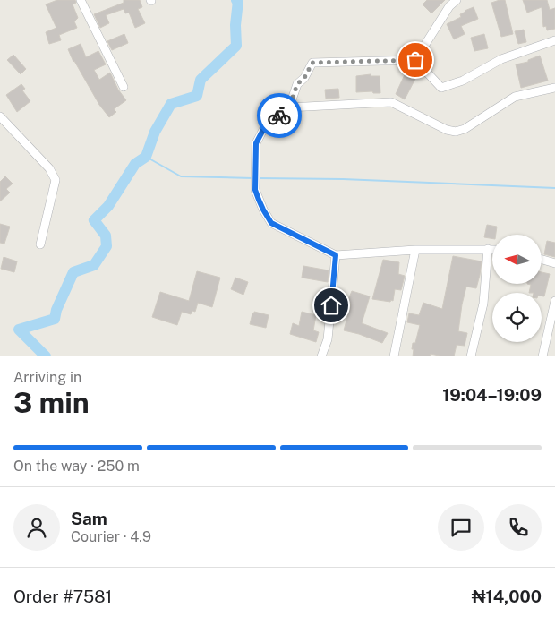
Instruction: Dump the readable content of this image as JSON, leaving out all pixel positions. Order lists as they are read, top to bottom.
{
  "north": "left",
  "page": {
    "heading": ["3 min", "Arriving in", "19:04–19:09"],
    "panel": [
      "Sam",
      "Courier · 4.9",
      "Order #7581",
      "₦14,000"
    ],
    "bar": "On the way · 250 m"
  }
}
